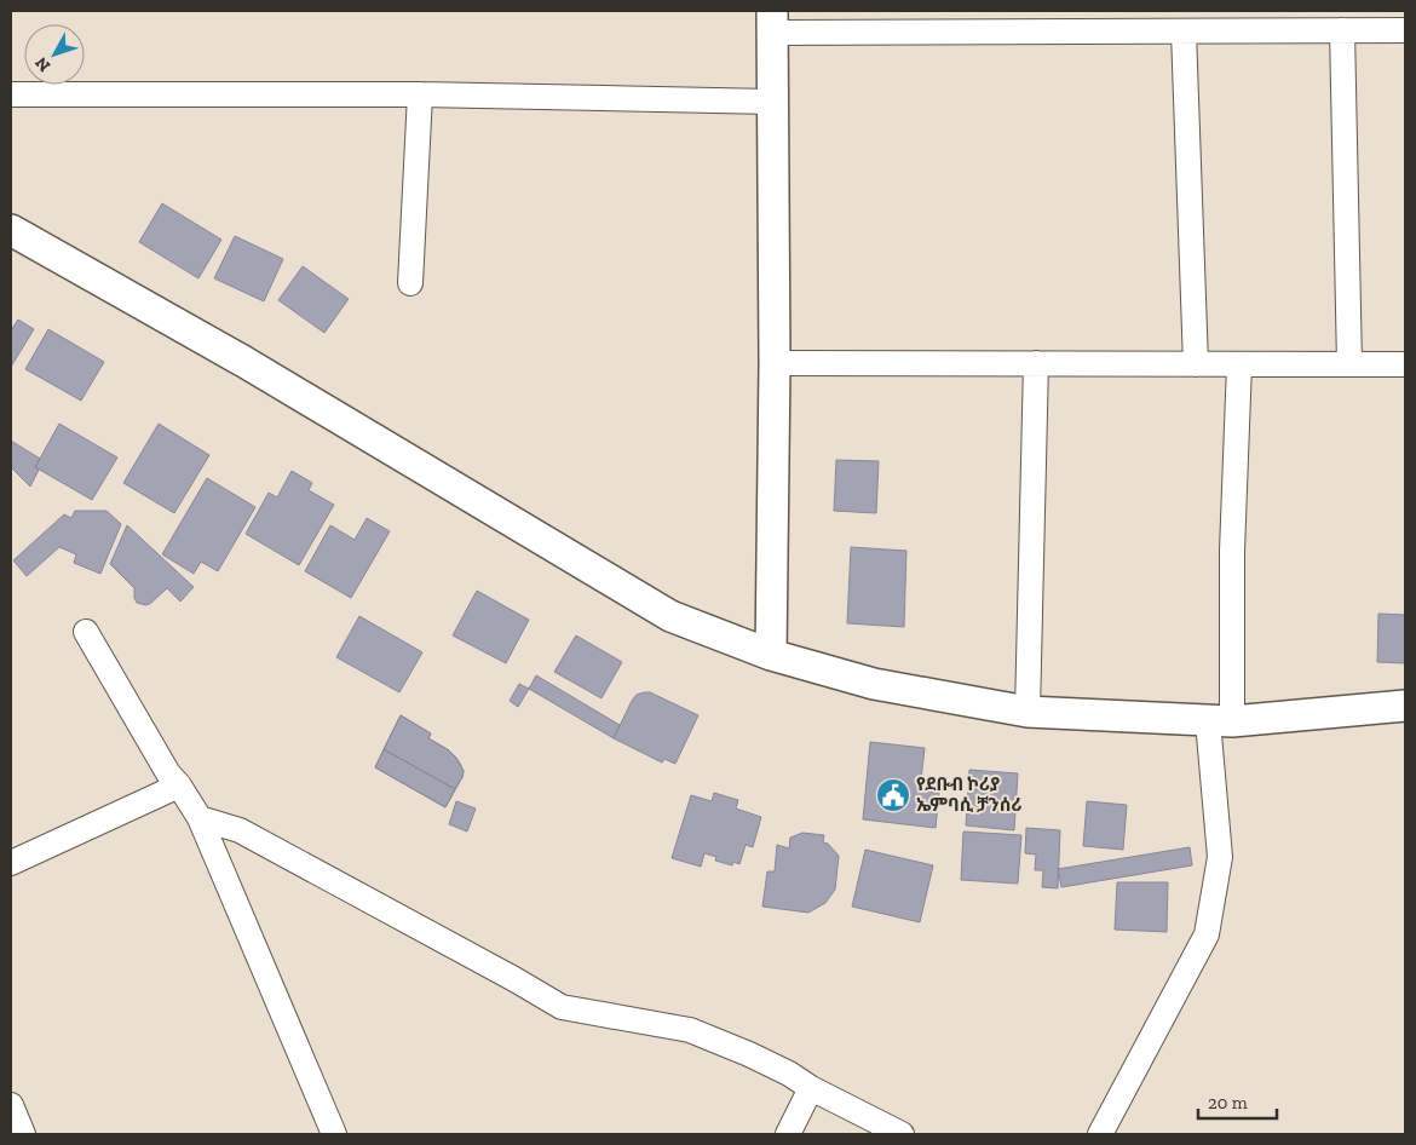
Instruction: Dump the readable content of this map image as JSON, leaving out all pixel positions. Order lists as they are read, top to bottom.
{
  "places": {
    "public building": ["የደቡብ ኮሪያ ኤምባሲ ቻንሰሪ"]
  },
  "scale_bar": "20 m",
  "north": "bottom left"
}
